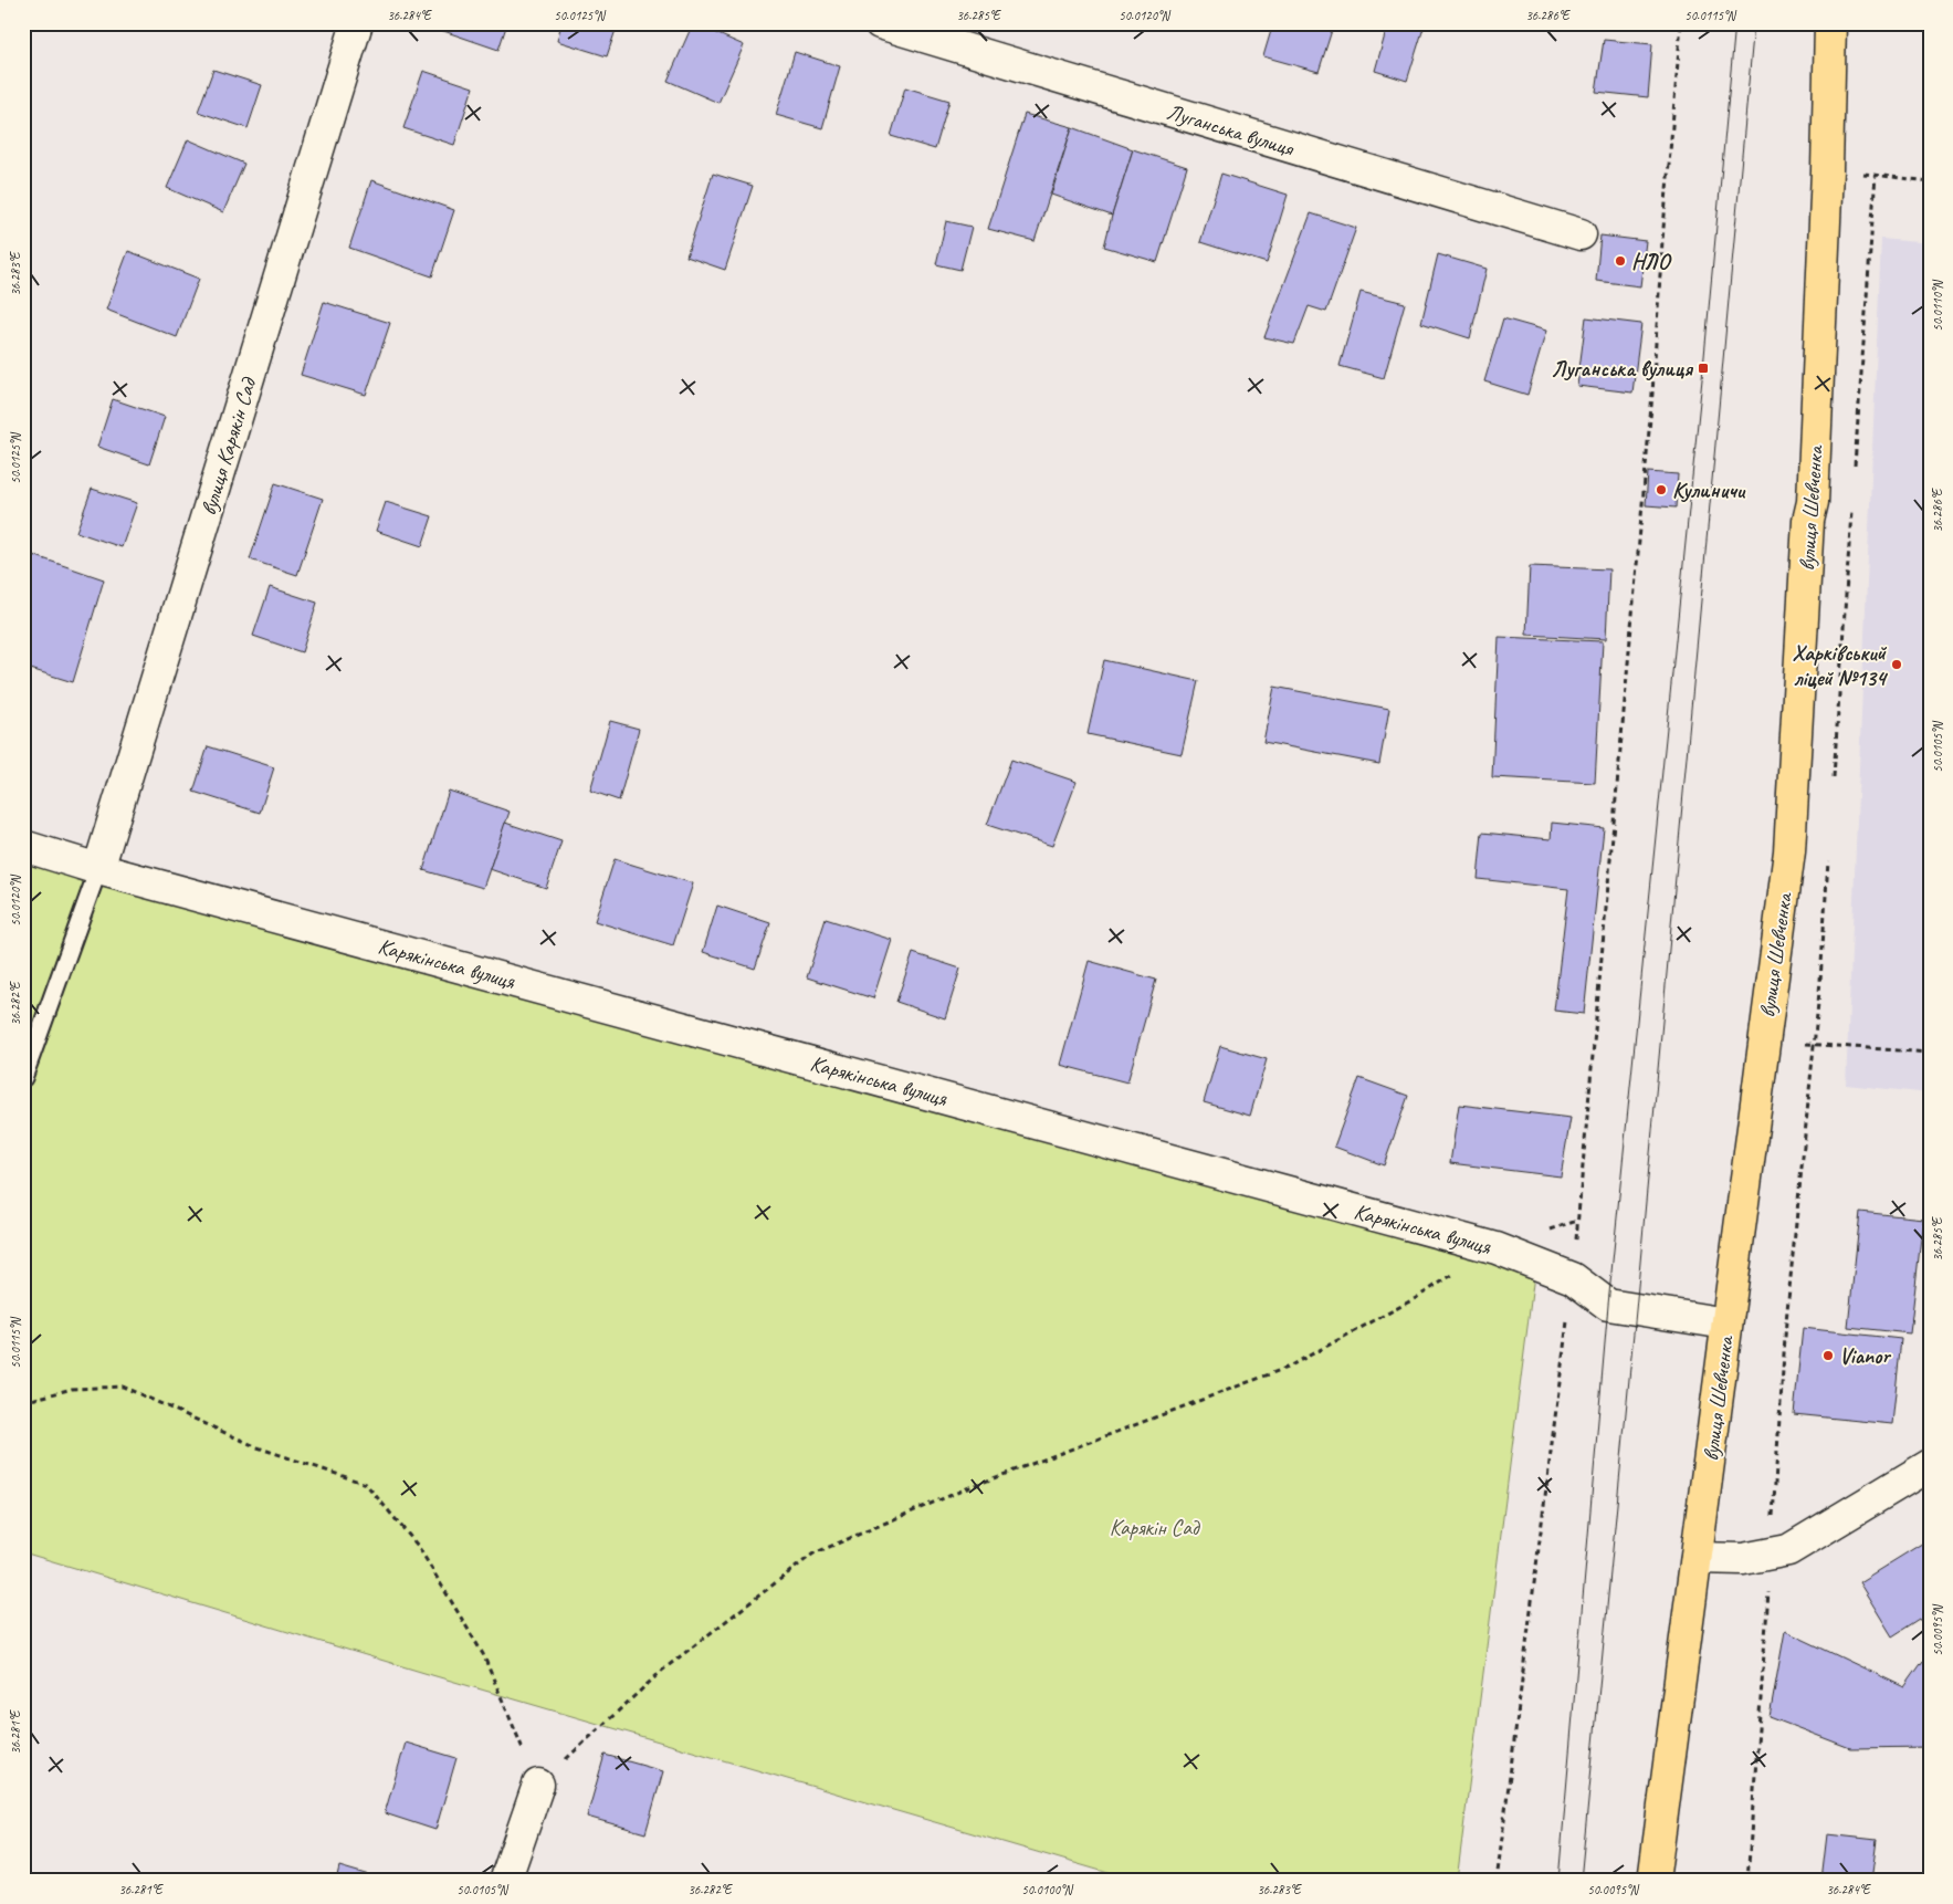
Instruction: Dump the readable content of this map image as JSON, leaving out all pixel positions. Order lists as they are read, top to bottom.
{
  "streets": {
    "main road": ["вулиця Шевченка"],
    "street": ["Луганська вулиця", "вулиця Карякін Сад", "Карякінська вулиця"]
  },
  "crossings": [
    ["вулиця Карякін Сад", "Карякінська вулиця"],
    ["вулиця Шевченка", "Карякінська вулиця"]
  ],
  "parks": ["Карякін Сад"],
  "places": {
    "other": [
      "НЛО",
      "Кулиничи",
      "Харківський ліцей №134",
      "Vianor"
    ],
    "transit": ["Луганська вулиця"]
  },
  "coordinates": [
    "36.284°E",
    "50.0125°N",
    "36.285°E",
    "50.0120°N",
    "36.286°E",
    "50.0115°N",
    "36.283°E",
    "50.0110°N",
    "50.0105°N",
    "36.282°E",
    "50.0095°N",
    "36.281°E",
    "50.0100°N"
  ]
}
